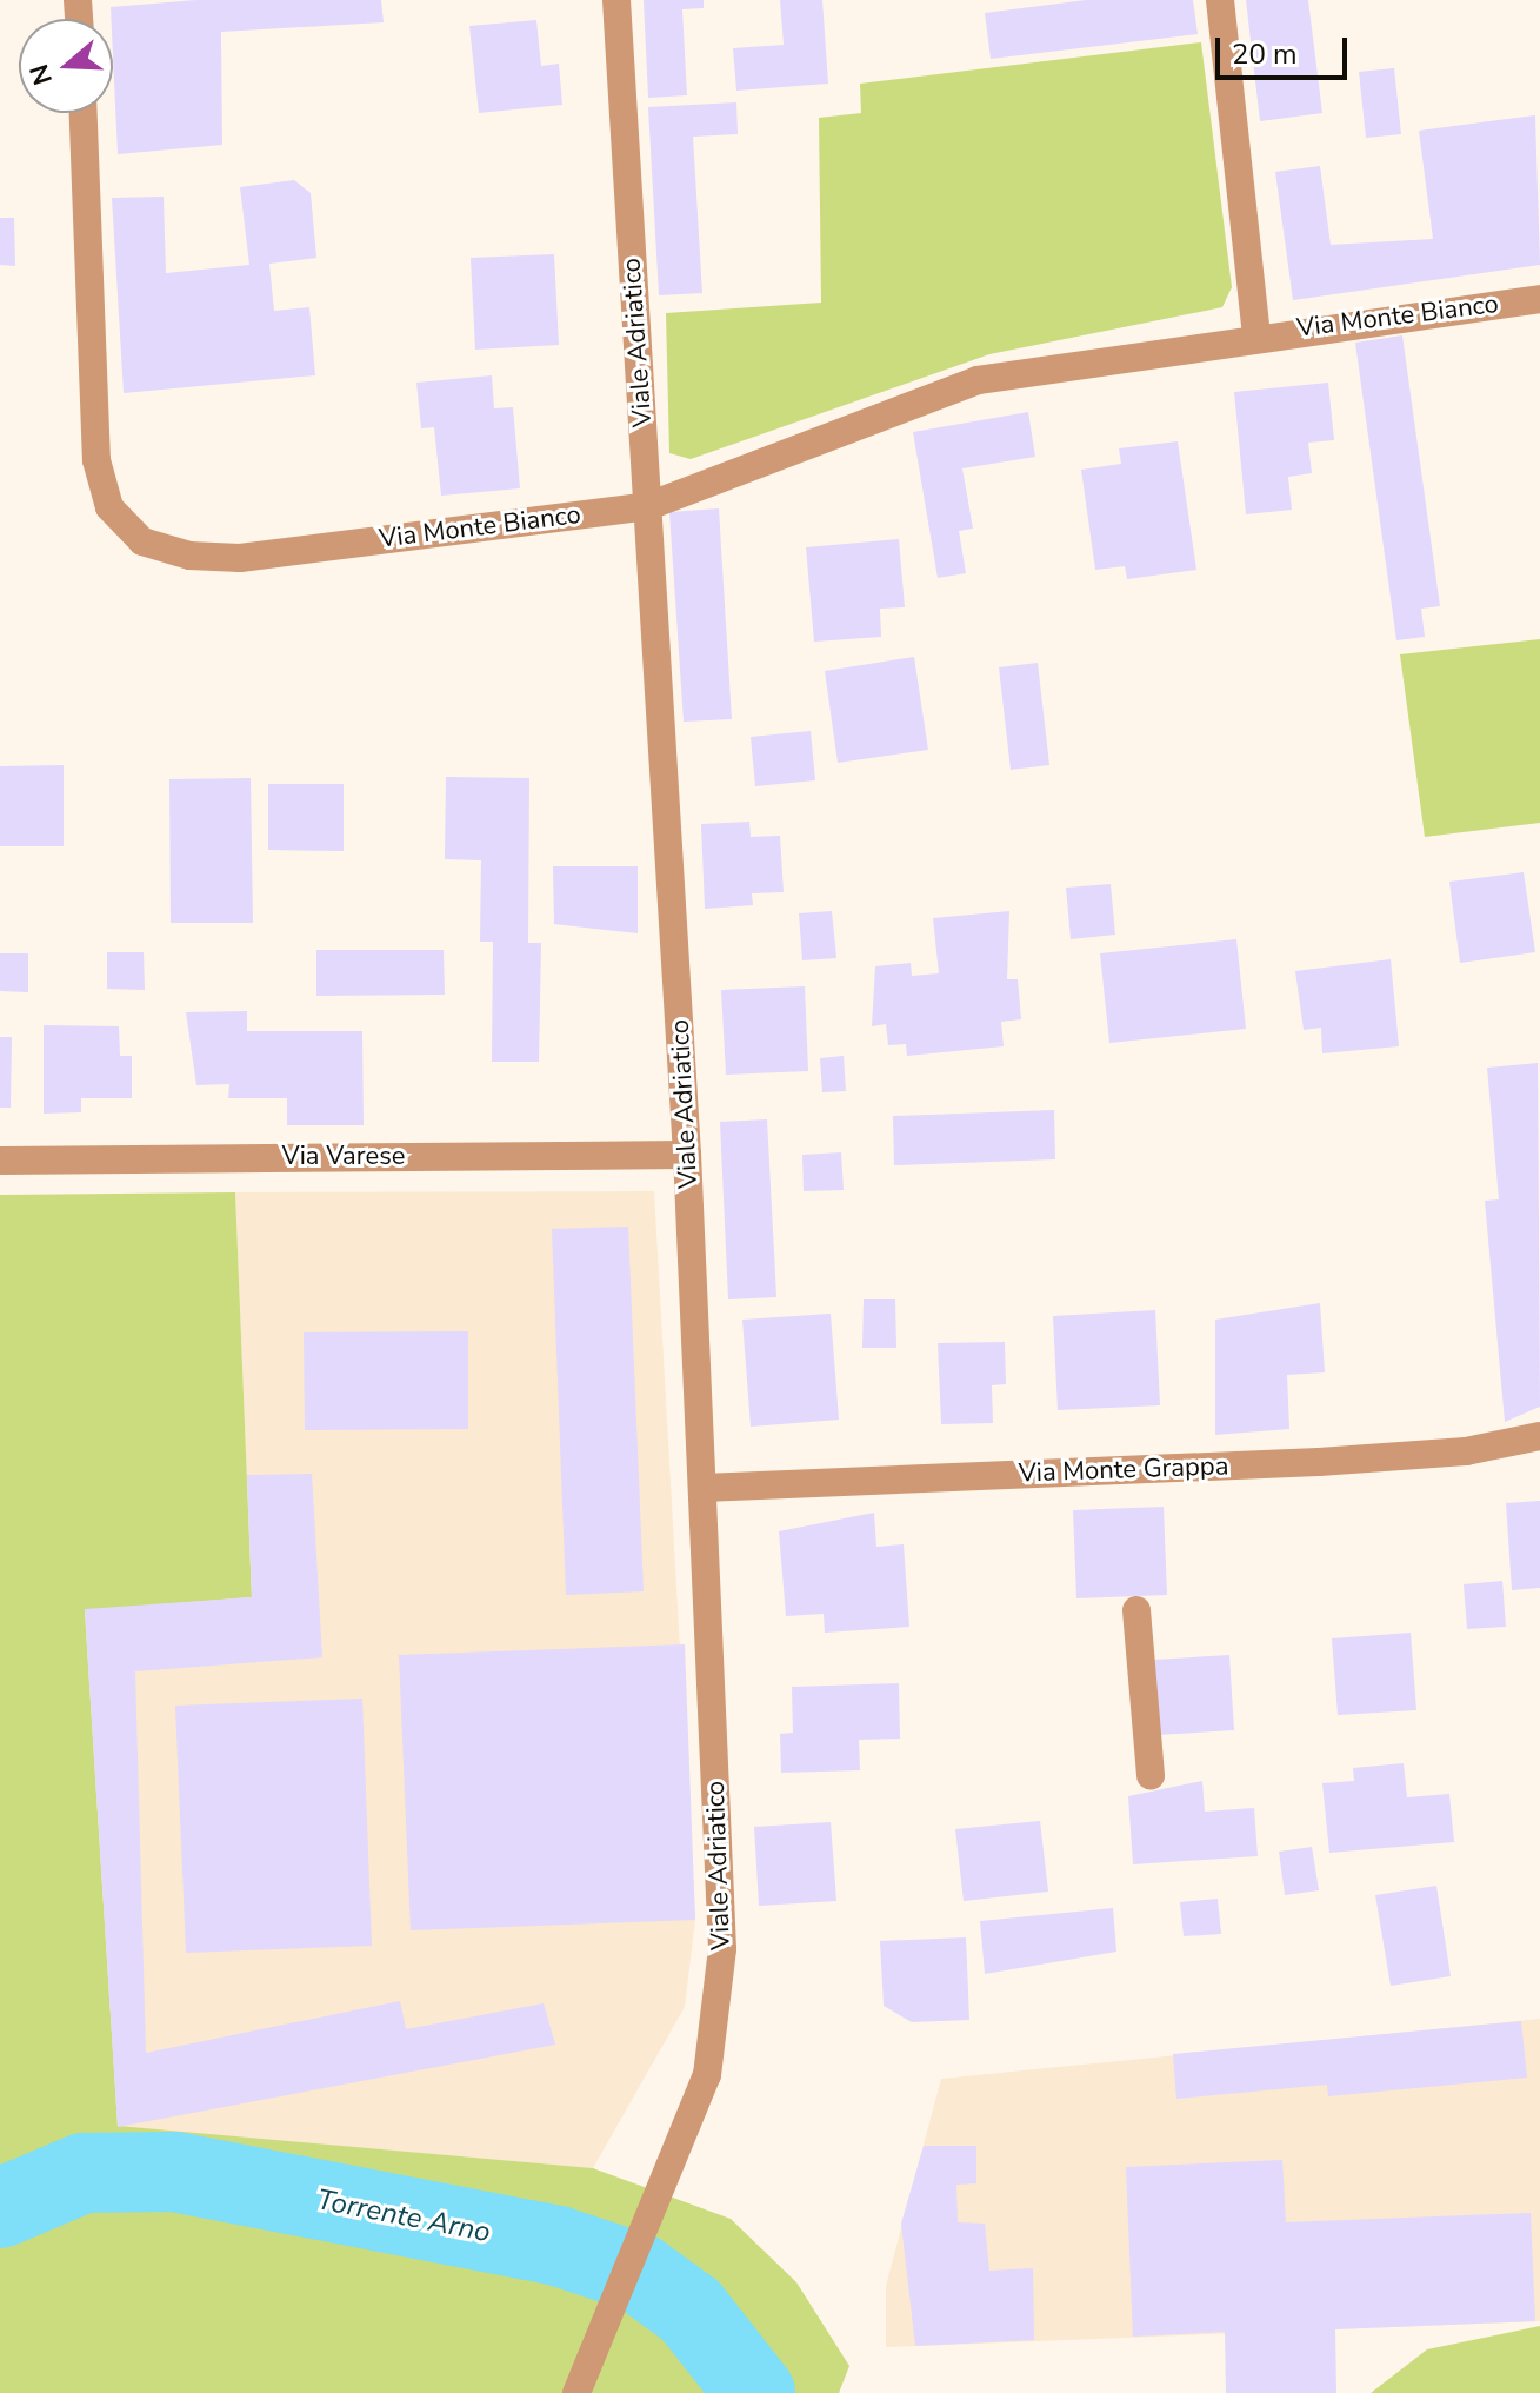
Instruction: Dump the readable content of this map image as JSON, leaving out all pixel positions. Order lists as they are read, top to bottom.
{
  "streets": {
    "street": [
      "Via Monte Bianco",
      "Viale Adriatico",
      "Via Varese",
      "Via Monte Grappa"
    ]
  },
  "crossings": [
    ["Via Monte Bianco", "Viale Adriatico"],
    ["Viale Adriatico", "Via Varese"],
    ["Viale Adriatico", "Via Monte Grappa"]
  ],
  "water": ["Torrente Arno"],
  "scale_bar": "20 m",
  "north": "left"
}
